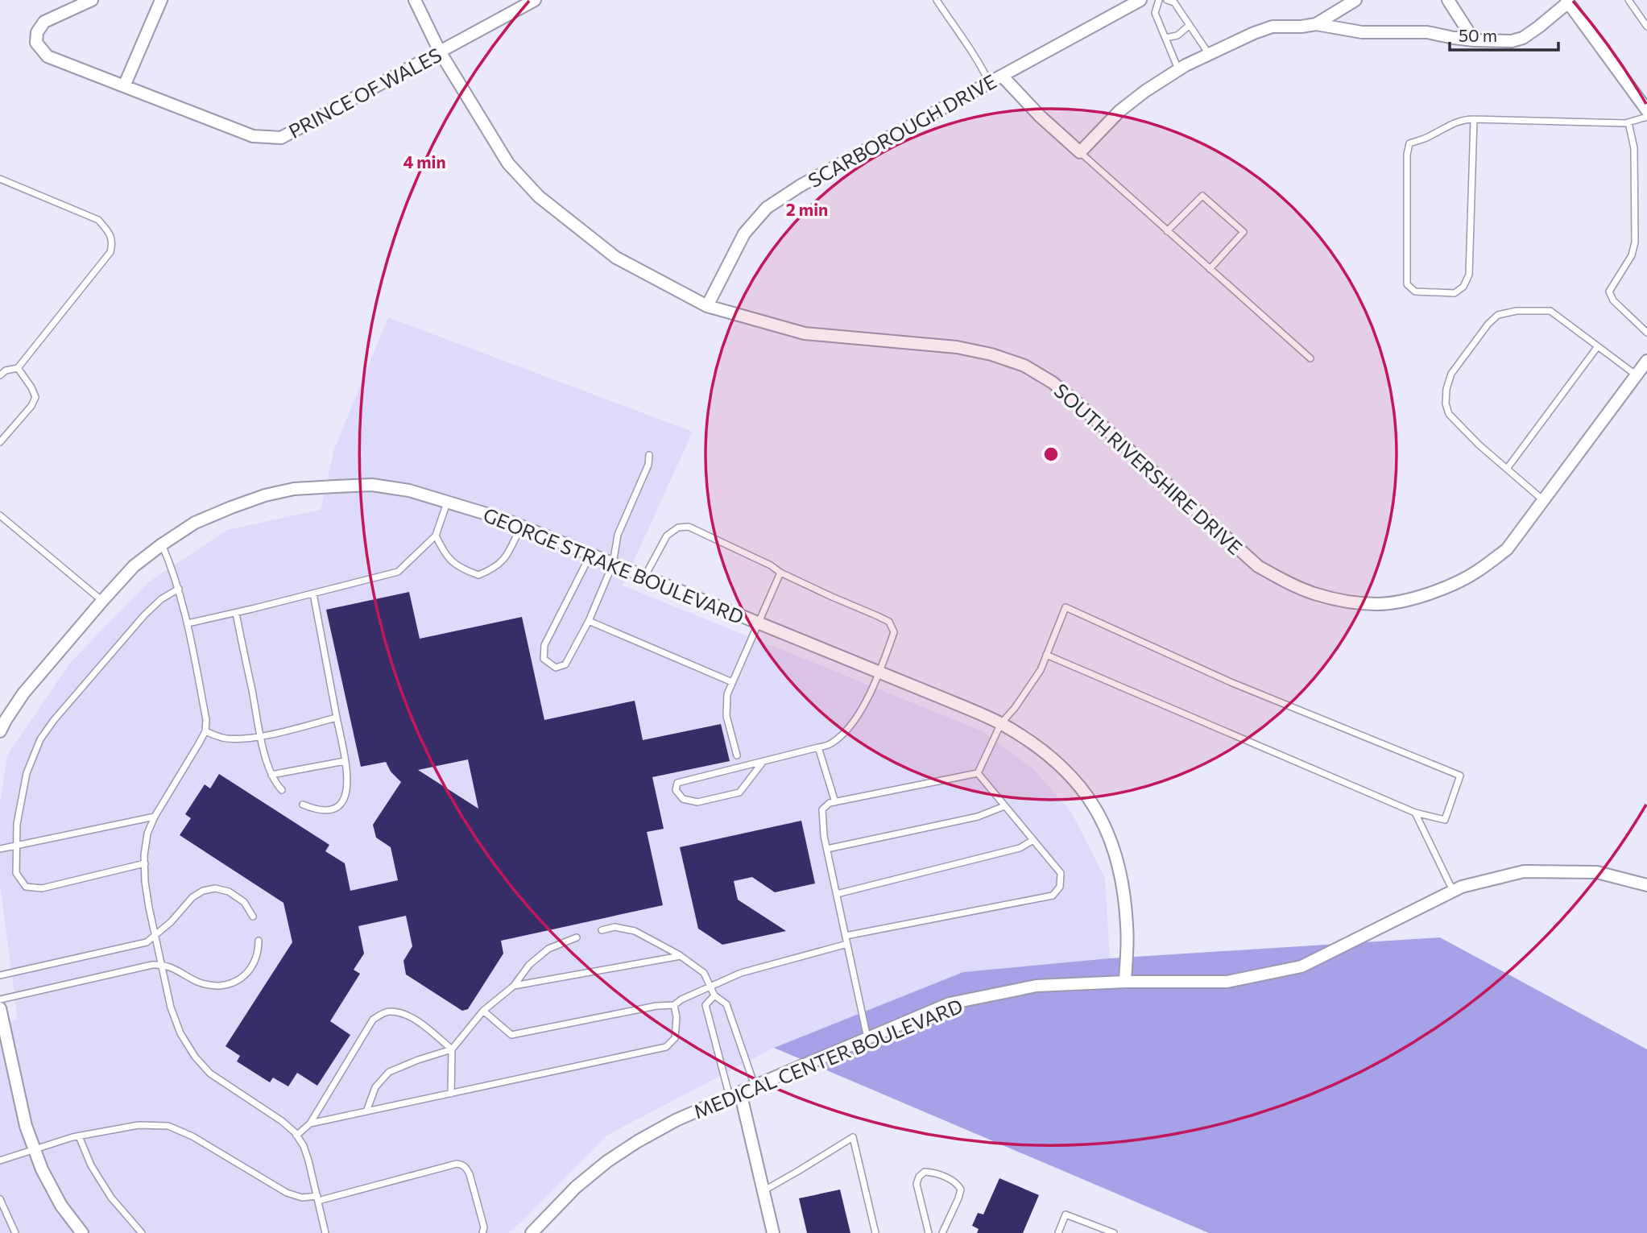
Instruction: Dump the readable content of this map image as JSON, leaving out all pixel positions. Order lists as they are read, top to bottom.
{
  "streets": {
    "street": [
      "PRINCE OF WALES",
      "SCARBOROUGH DRIVE",
      "SOUTH RIVERSHIRE DRIVE",
      "GEORGE STRAKE BOULEVARD",
      "MEDICAL CENTER BOULEVARD"
    ]
  },
  "crossings": [
    ["PRINCE OF WALES", "SOUTH RIVERSHIRE DRIVE"],
    ["SCARBOROUGH DRIVE", "SOUTH RIVERSHIRE DRIVE"],
    ["GEORGE STRAKE BOULEVARD", "MEDICAL CENTER BOULEVARD"]
  ],
  "scale_bar": "50 m",
  "rings": ["4 min", "2 min"]
}
